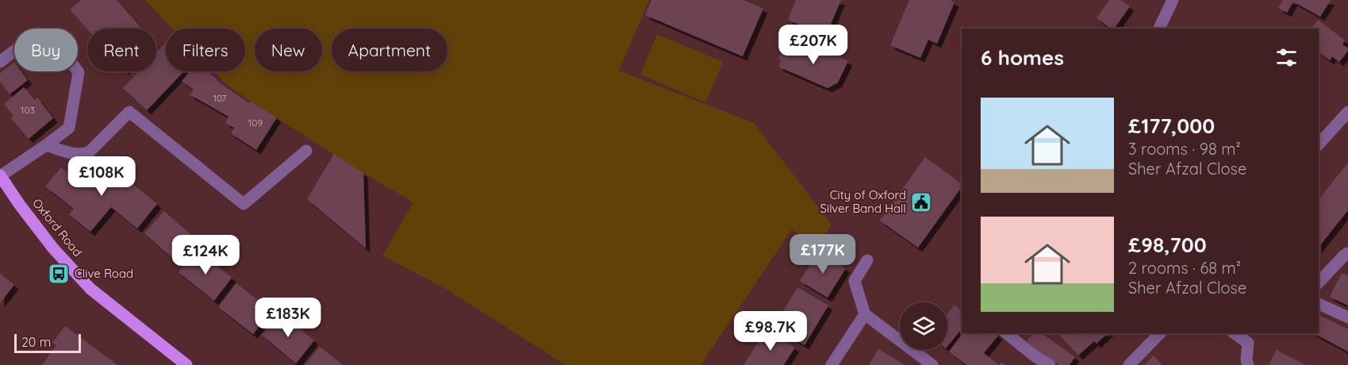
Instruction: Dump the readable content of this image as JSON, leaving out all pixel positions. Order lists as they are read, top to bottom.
{
  "streets": {
    "main road": ["Oxford Road"]
  },
  "places": {
    "public building": ["City of Oxford Silver Band Hall"],
    "bus stop": ["Clive Road"]
  },
  "house_numbers": ["107", "103", "109"],
  "scale_bar": "20 m",
  "page": {
    "price": [
      "£207K",
      "£108K",
      "£177K",
      "£124K",
      "£183K",
      "£98.7K"
    ],
    "chip": [
      "Buy",
      "Rent",
      "Filters",
      "New",
      "Apartment"
    ],
    "heading": "6 homes",
    "list": [
      {
        "name": "£177,000",
        "note": "3 rooms · 98 m² · Sher Afzal Close"
      },
      {
        "name": "£98,700",
        "note": "2 rooms · 68 m² · Sher Afzal Close"
      }
    ],
    "scale": "20 m"
  }
}
